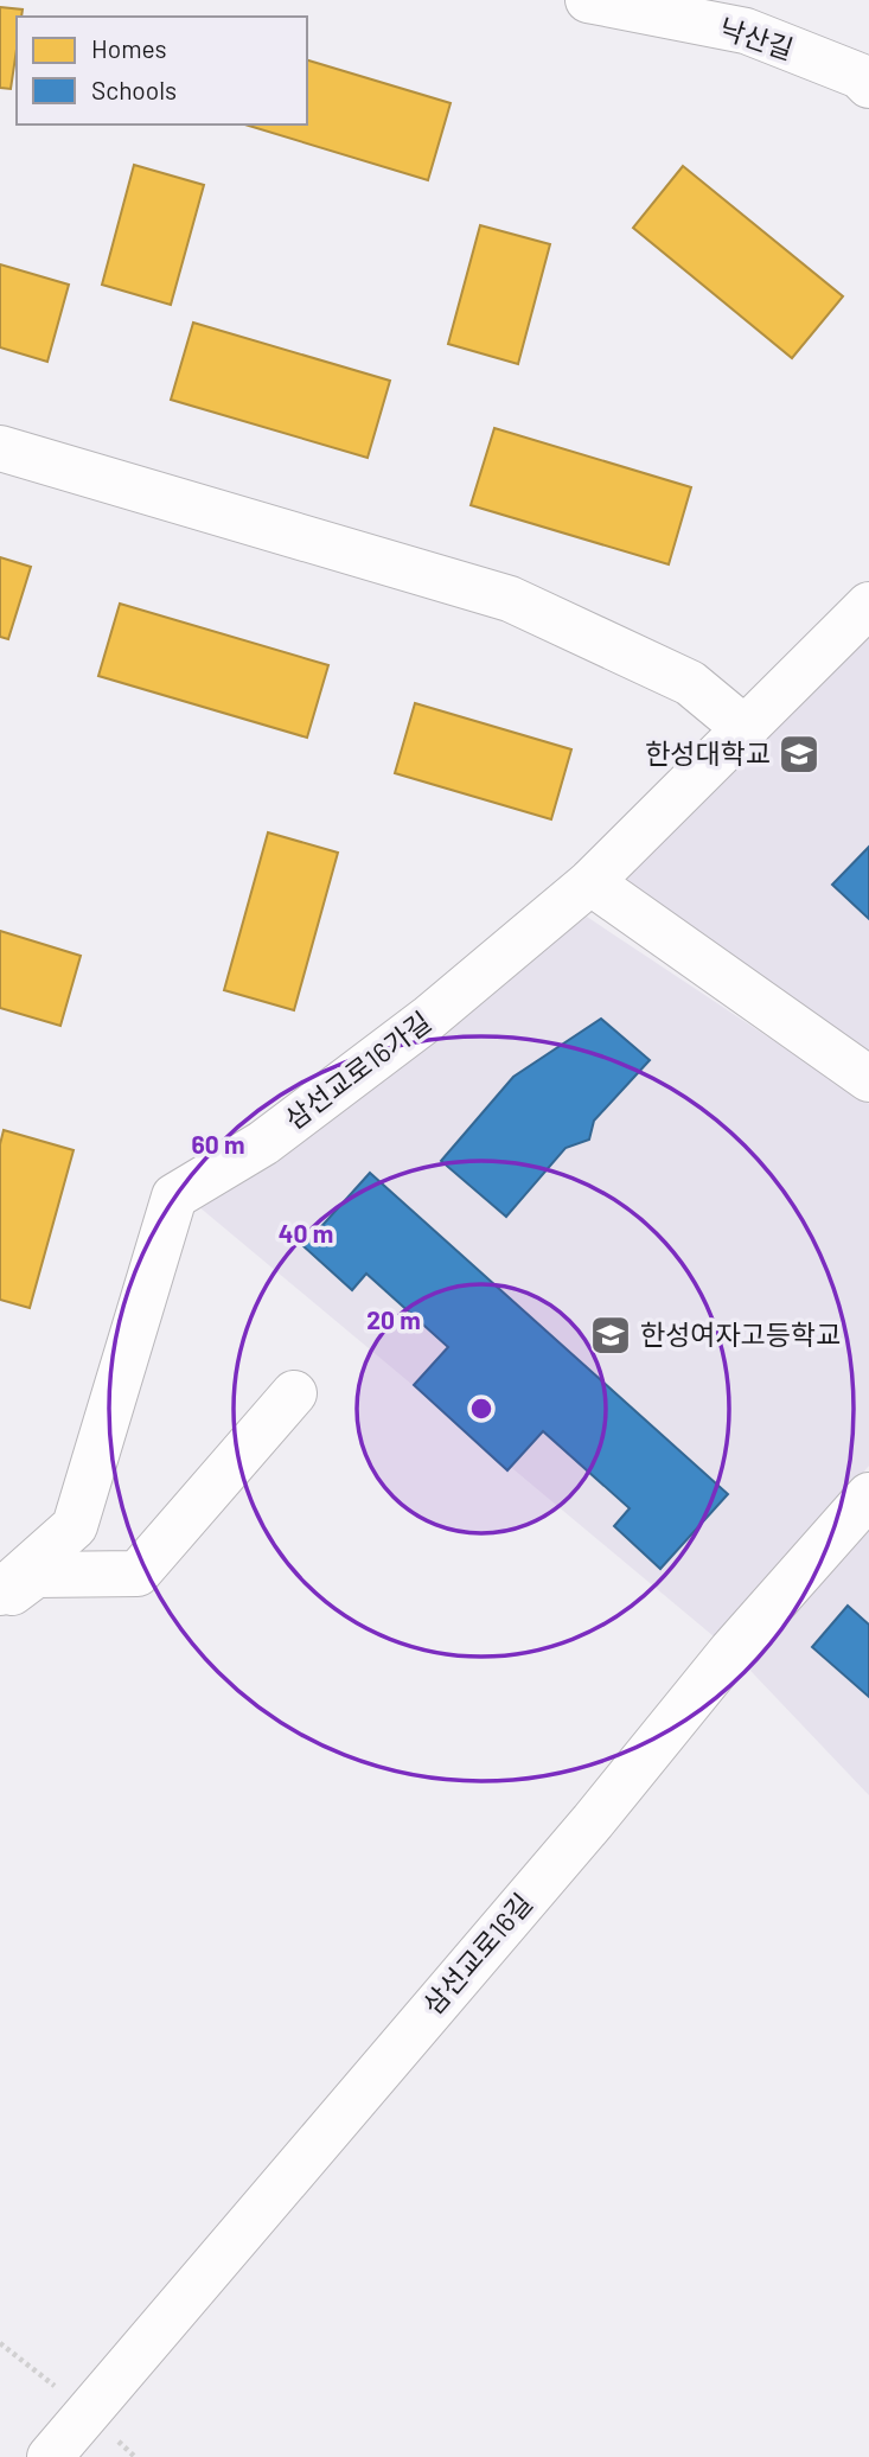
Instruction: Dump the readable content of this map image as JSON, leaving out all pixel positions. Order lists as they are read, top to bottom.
{
  "streets": {
    "street": ["낙산길", "삼선교로16가길", "삼선교로16길"]
  },
  "places": {
    "school or university": ["한성대학교", "한성여자고등학교"]
  },
  "legend": ["Homes", "Schools"],
  "rings": ["60 m", "40 m", "20 m"]
}
